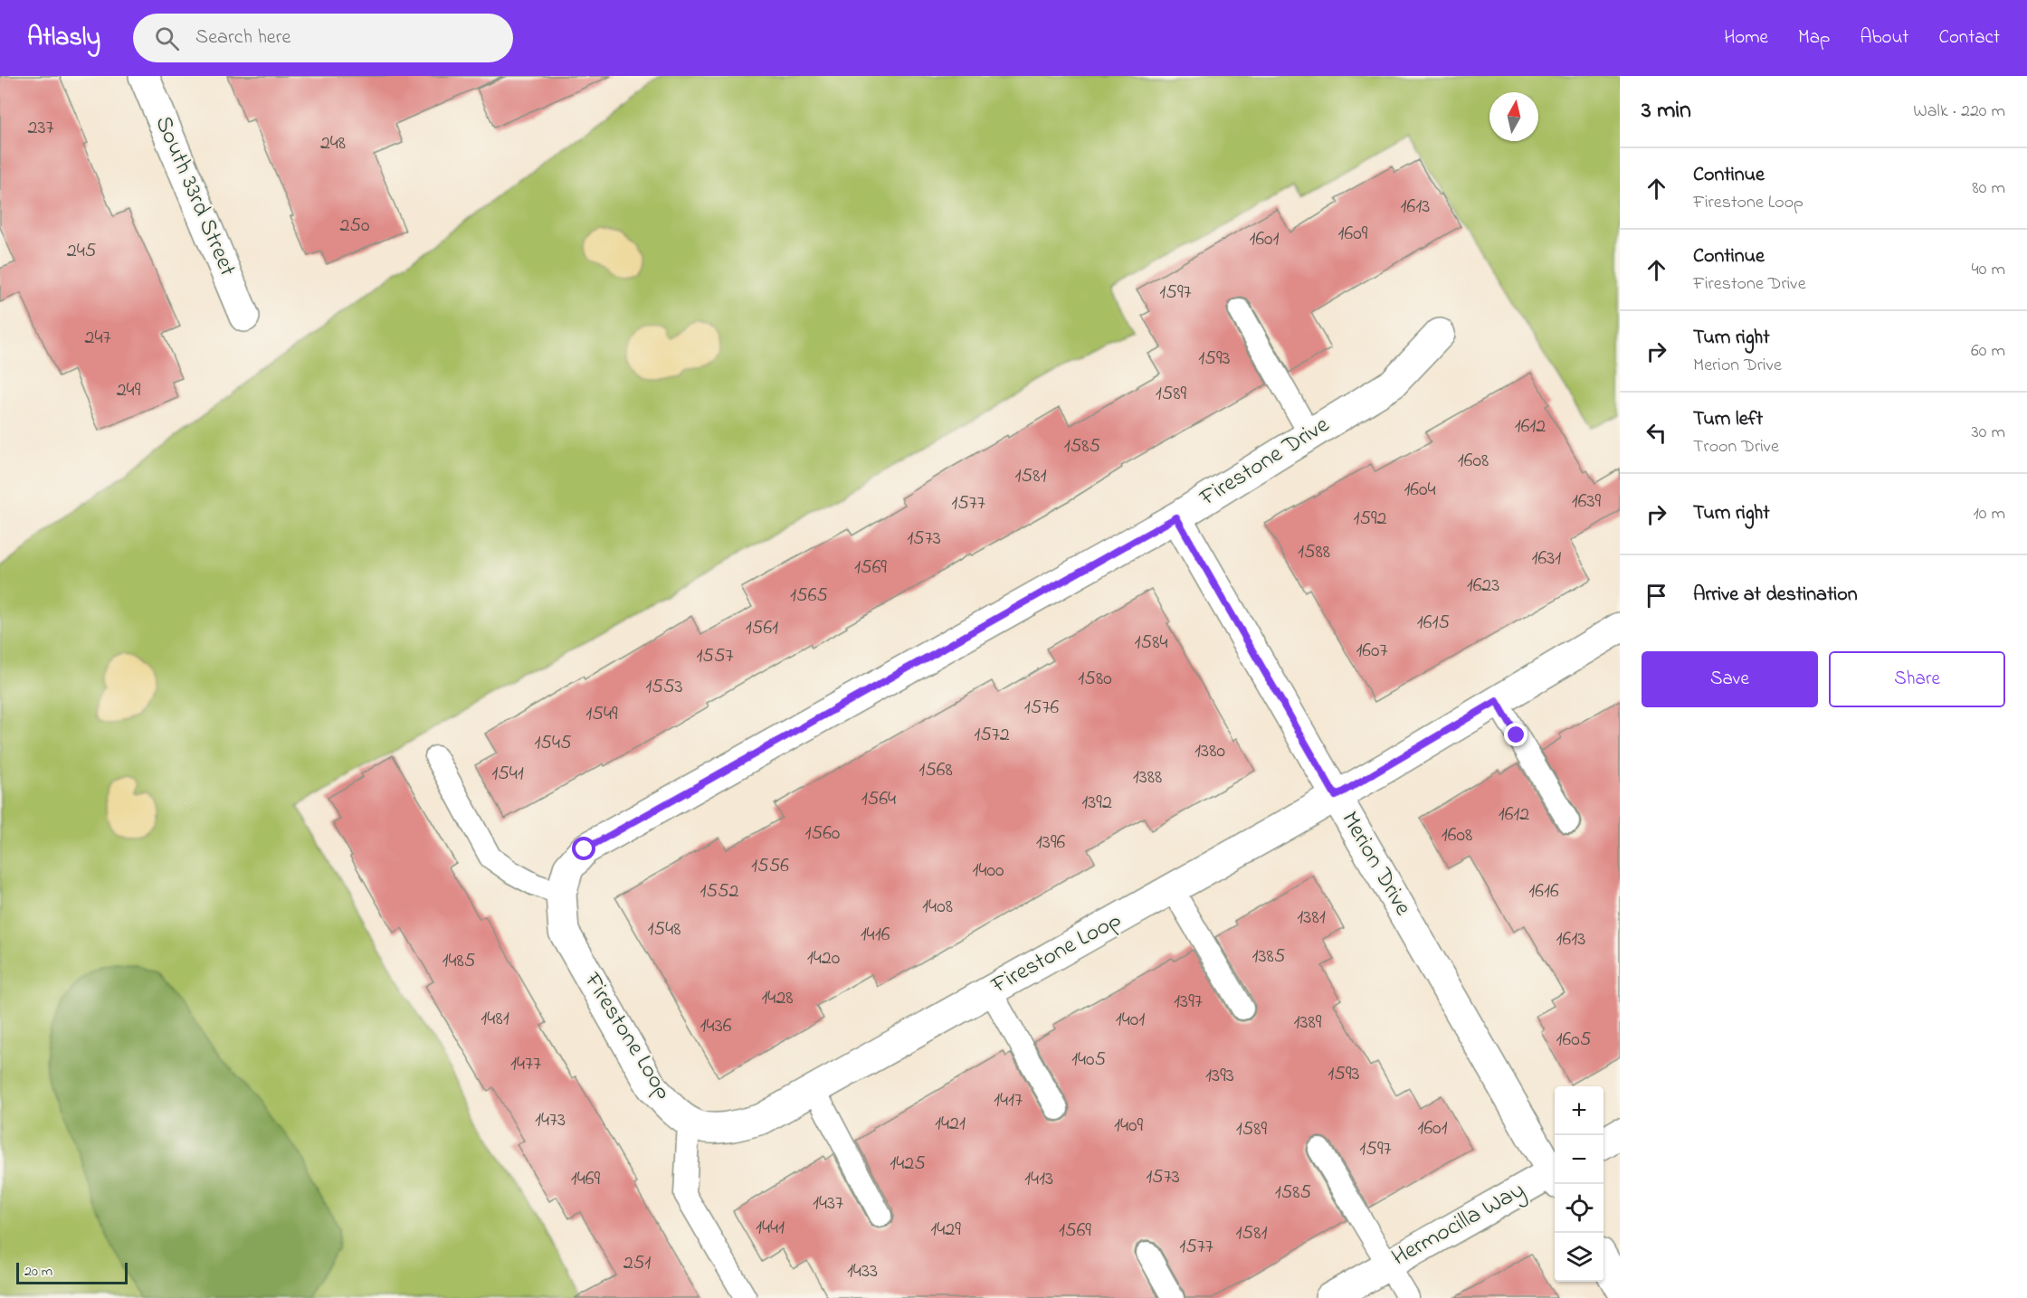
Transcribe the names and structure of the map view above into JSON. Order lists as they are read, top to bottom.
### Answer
{
  "streets": {
    "street": [
      "South 33rd Street",
      "Firestone Drive",
      "Merion Drive",
      "Firestone Loop",
      "Hermocilla Way"
    ]
  },
  "crossings": [
    ["Firestone Drive", "Merion Drive"],
    ["Firestone Drive", "Firestone Loop"],
    ["Merion Drive", "Firestone Loop"]
  ],
  "house_numbers": [
    "237",
    "248",
    "1613",
    "250",
    "1609",
    "1601",
    "245",
    "1597",
    "247",
    "1593",
    "249",
    "1589",
    "1612",
    "1585",
    "1608",
    "1581",
    "1604",
    "1639",
    "1577",
    "1592",
    "1573",
    "1588",
    "1631",
    "1569",
    "1623",
    "1565",
    "1615",
    "1561",
    "1584",
    "1607",
    "1557",
    "1580",
    "1553",
    "1576",
    "1549",
    "1572",
    "1545",
    "1380",
    "1568",
    "1541",
    "1388",
    "1564",
    "1392",
    "1612",
    "1560",
    "1608",
    "1396",
    "1556",
    "1400",
    "1552",
    "1616",
    "1408",
    "1381",
    "1548",
    "1416",
    "1613",
    "1385",
    "1420",
    "1485",
    "1428",
    "1397",
    "1481",
    "1401",
    "1389",
    "1436",
    "1605",
    "1405",
    "1477",
    "1593",
    "1393",
    "1417",
    "1473",
    "1421",
    "1409",
    "1601",
    "1589",
    "1597",
    "1425",
    "1573",
    "1469",
    "1413",
    "1585",
    "1437",
    "1441",
    "1429",
    "1569",
    "1581",
    "1577",
    "251",
    "1433"
  ],
  "scale_bar": "20 m",
  "north": "top",
  "page": {
    "header": "Atlasly",
    "search": "Search here",
    "nav": [
      "Home",
      "Map",
      "About",
      "Contact"
    ],
    "heading": ["3 min", "Walk · 220 m"],
    "list": [
      ["Continue", "Firestone Loop", "80 m"],
      ["Continue", "Firestone Drive", "40 m"],
      ["Turn right", "Merion Drive", "60 m"],
      ["Turn left", "Troon Drive", "30 m"],
      ["Turn right", "10 m"],
      "Arrive at destination"
    ],
    "buttons": ["Save", "Share"],
    "map_buttons": ["+", "−"],
    "scale": "20 m"
  }
}
